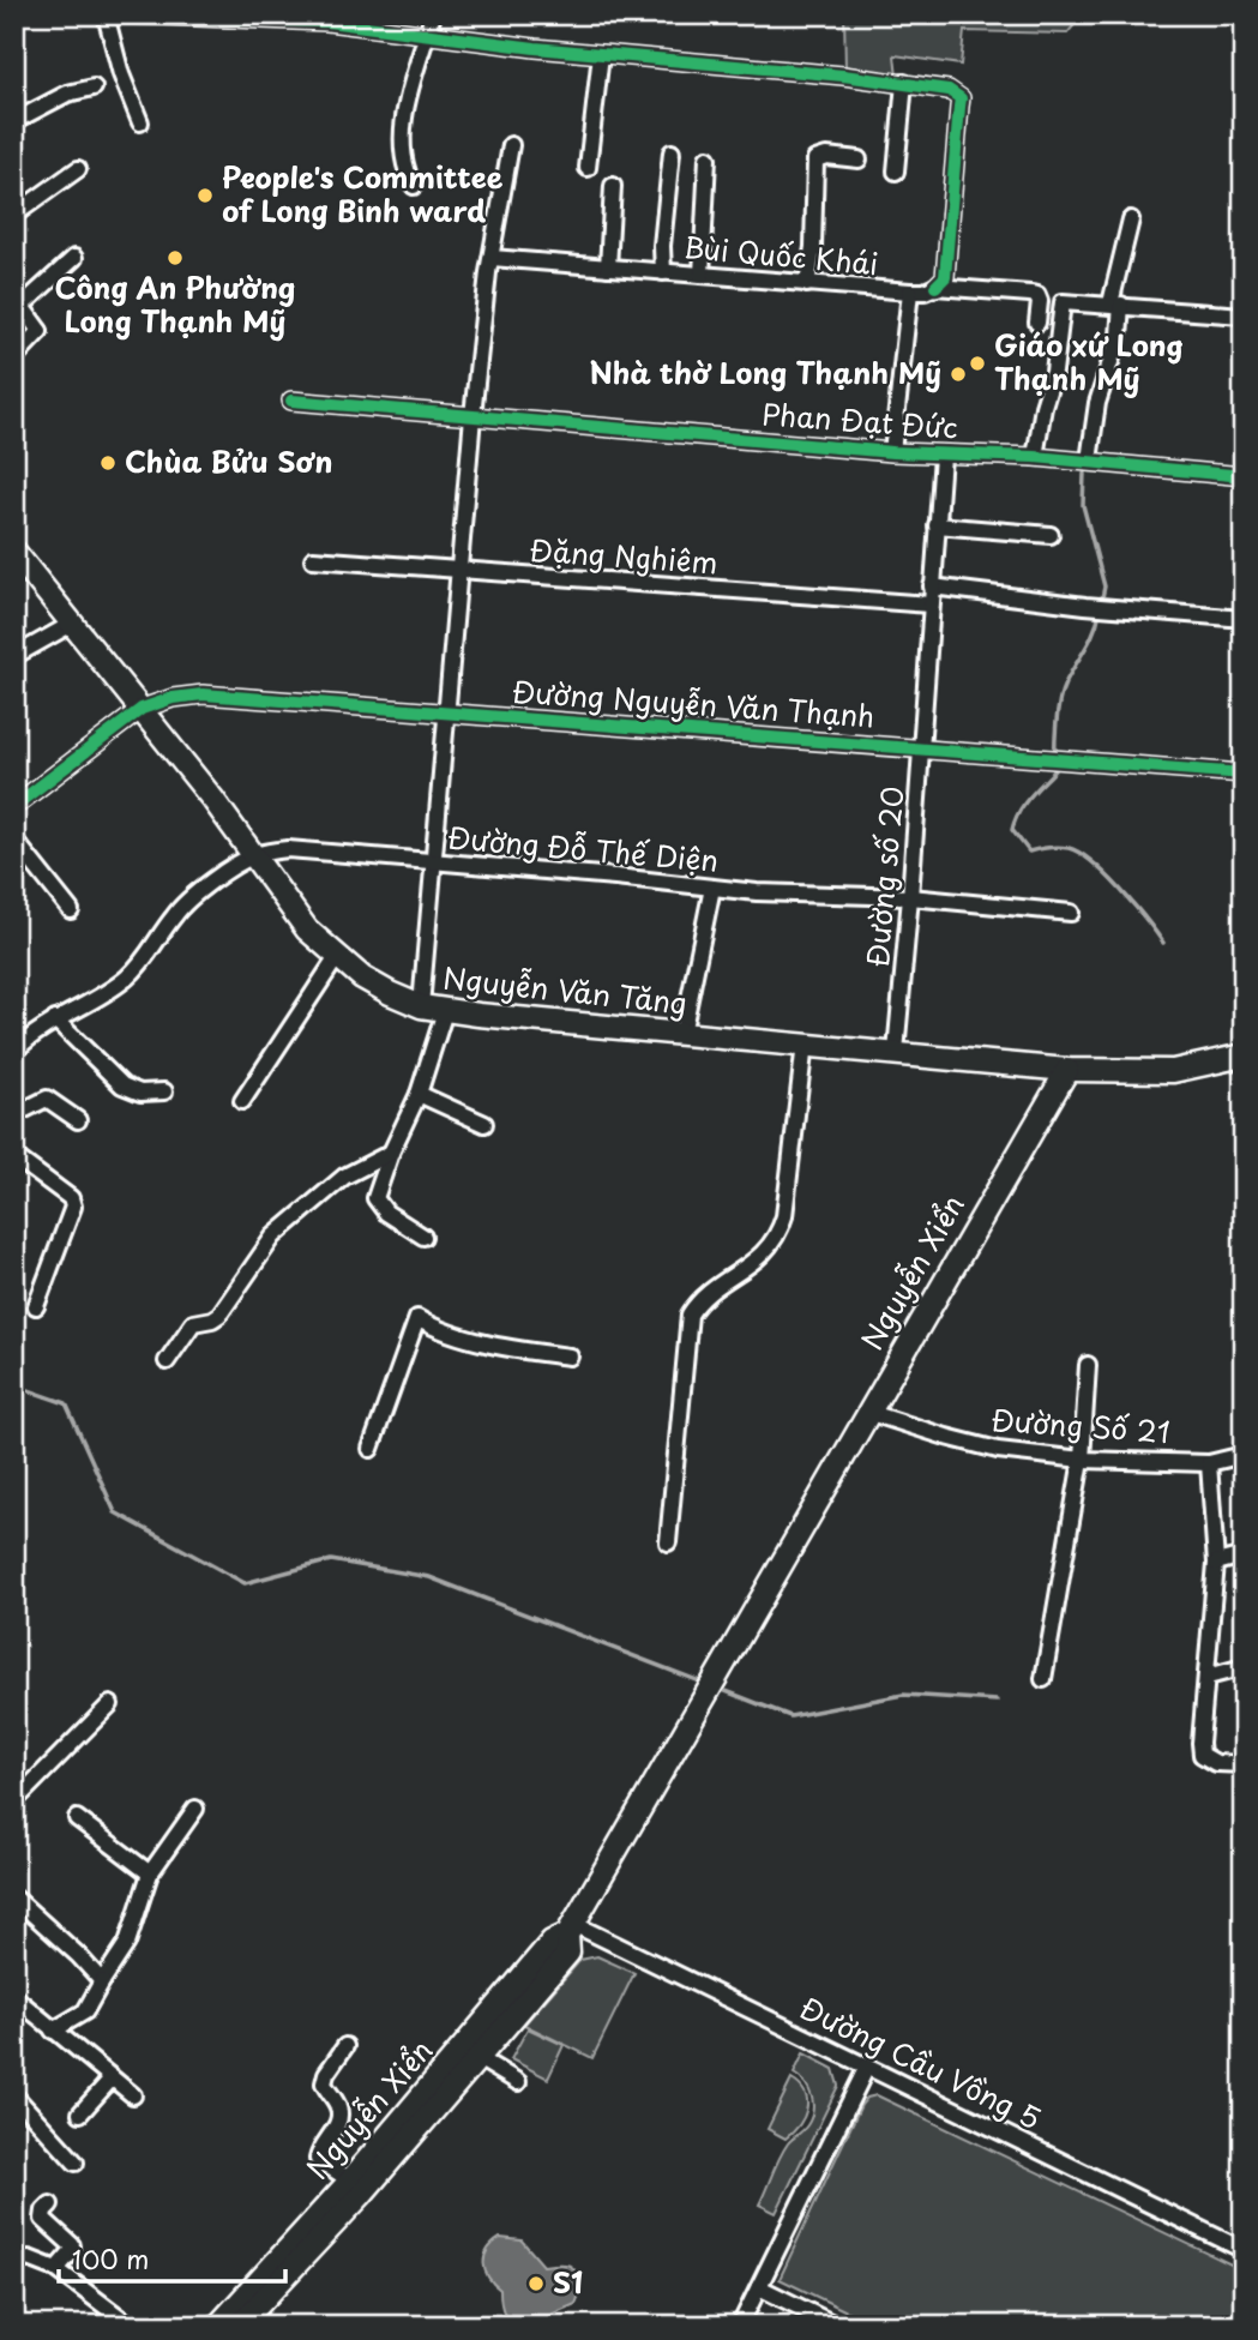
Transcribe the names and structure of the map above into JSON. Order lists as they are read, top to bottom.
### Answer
{
  "streets": {
    "main road": ["Nguyễn Văn Tăng", "Nguyễn Xiển"],
    "street": [
      "Bùi Quốc Khái",
      "Phan Đạt Đức",
      "Đặng Nghiêm",
      "Đường Nguyễn Văn Thạnh",
      "Đường Đỗ Thế Diện",
      "Đường số 20",
      "Đường Số 21",
      "Đường Cầu Vồng 5"
    ]
  },
  "crossings": [
    ["Phan Đạt Đức", "Đường số 20"],
    ["Đặng Nghiêm", "Đường số 20"],
    ["Đường Nguyễn Văn Thạnh", "Đường số 20"],
    ["Đường Nguyễn Văn Thạnh", "Nguyễn Văn Tăng"],
    ["Đường Đỗ Thế Diện", "Đường số 20"],
    ["Đường Đỗ Thế Diện", "Nguyễn Văn Tăng"],
    ["Đường số 20", "Nguyễn Văn Tăng"],
    ["Nguyễn Văn Tăng", "Nguyễn Xiển"],
    ["Nguyễn Xiển", "Đường Số 21"],
    ["Nguyễn Xiển", "Đường Cầu Vồng 5"]
  ],
  "places": [
    "People's Committee of Long Binh ward",
    "Công An Phường Long Thạnh Mỹ",
    "Giáo xứ Long Thạnh Mỹ",
    "Nhà thờ Long Thạnh Mỹ",
    "Chùa Bửu Sơn",
    "S1"
  ],
  "scale_bar": "100 m"
}
